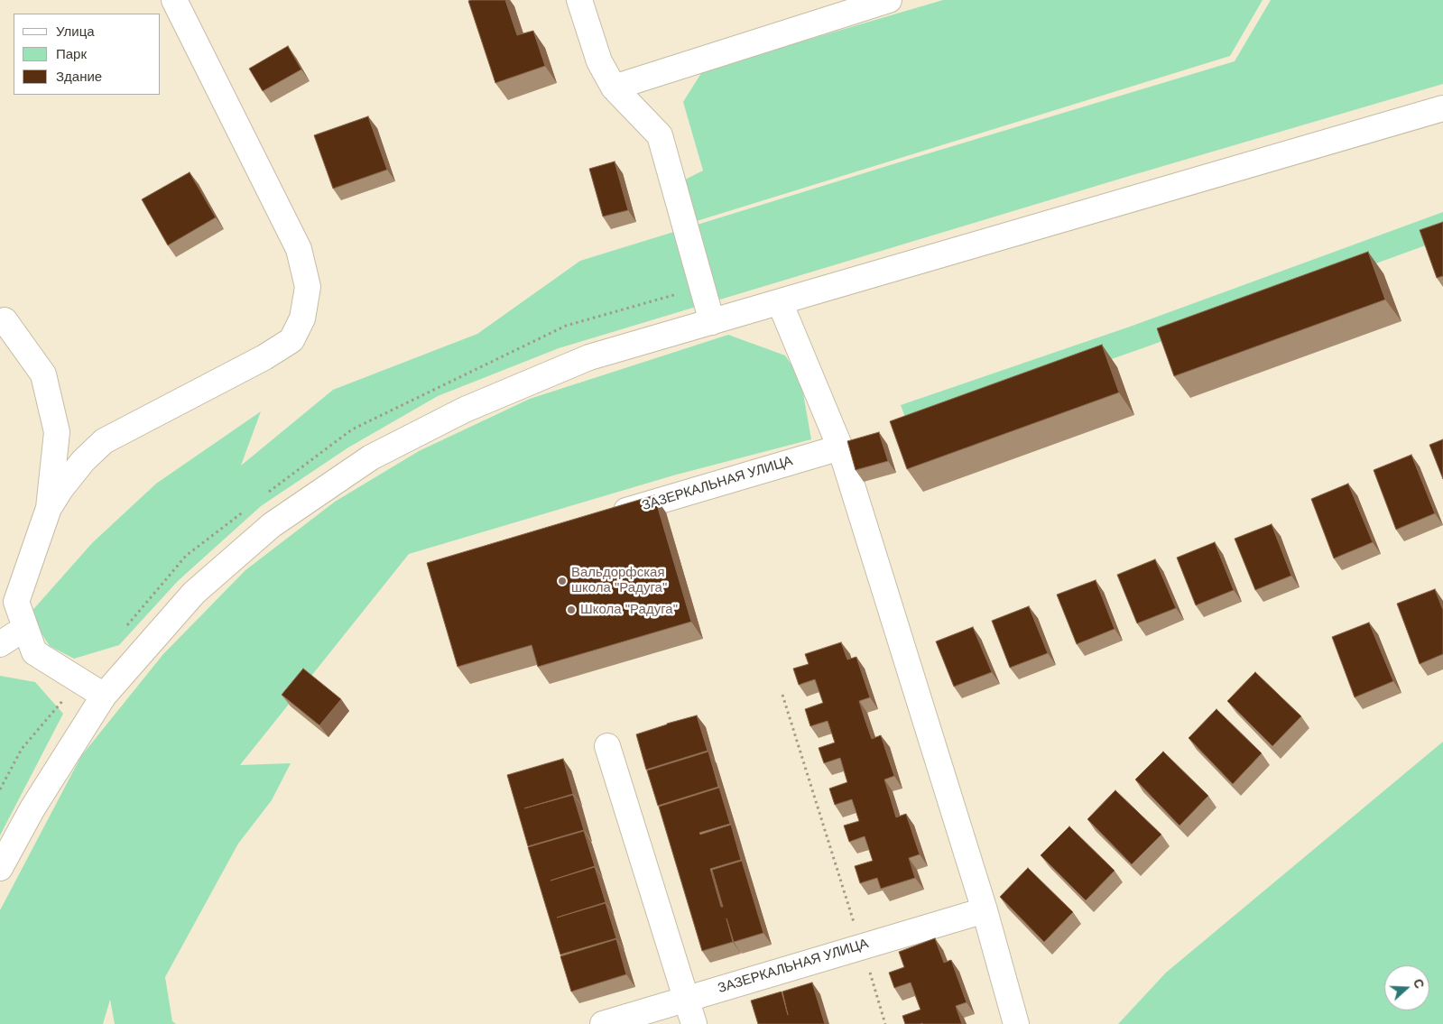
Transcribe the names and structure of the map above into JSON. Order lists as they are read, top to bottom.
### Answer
{
  "streets": {
    "street": ["ЗАЗЕРКАЛЬНАЯ УЛИЦА"]
  },
  "places": ["Вальдорфская школа \"Радуга\"", "Школа \"Радуга\""],
  "legend": ["Улица", "Парк", "Здание"],
  "north": "right"
}
